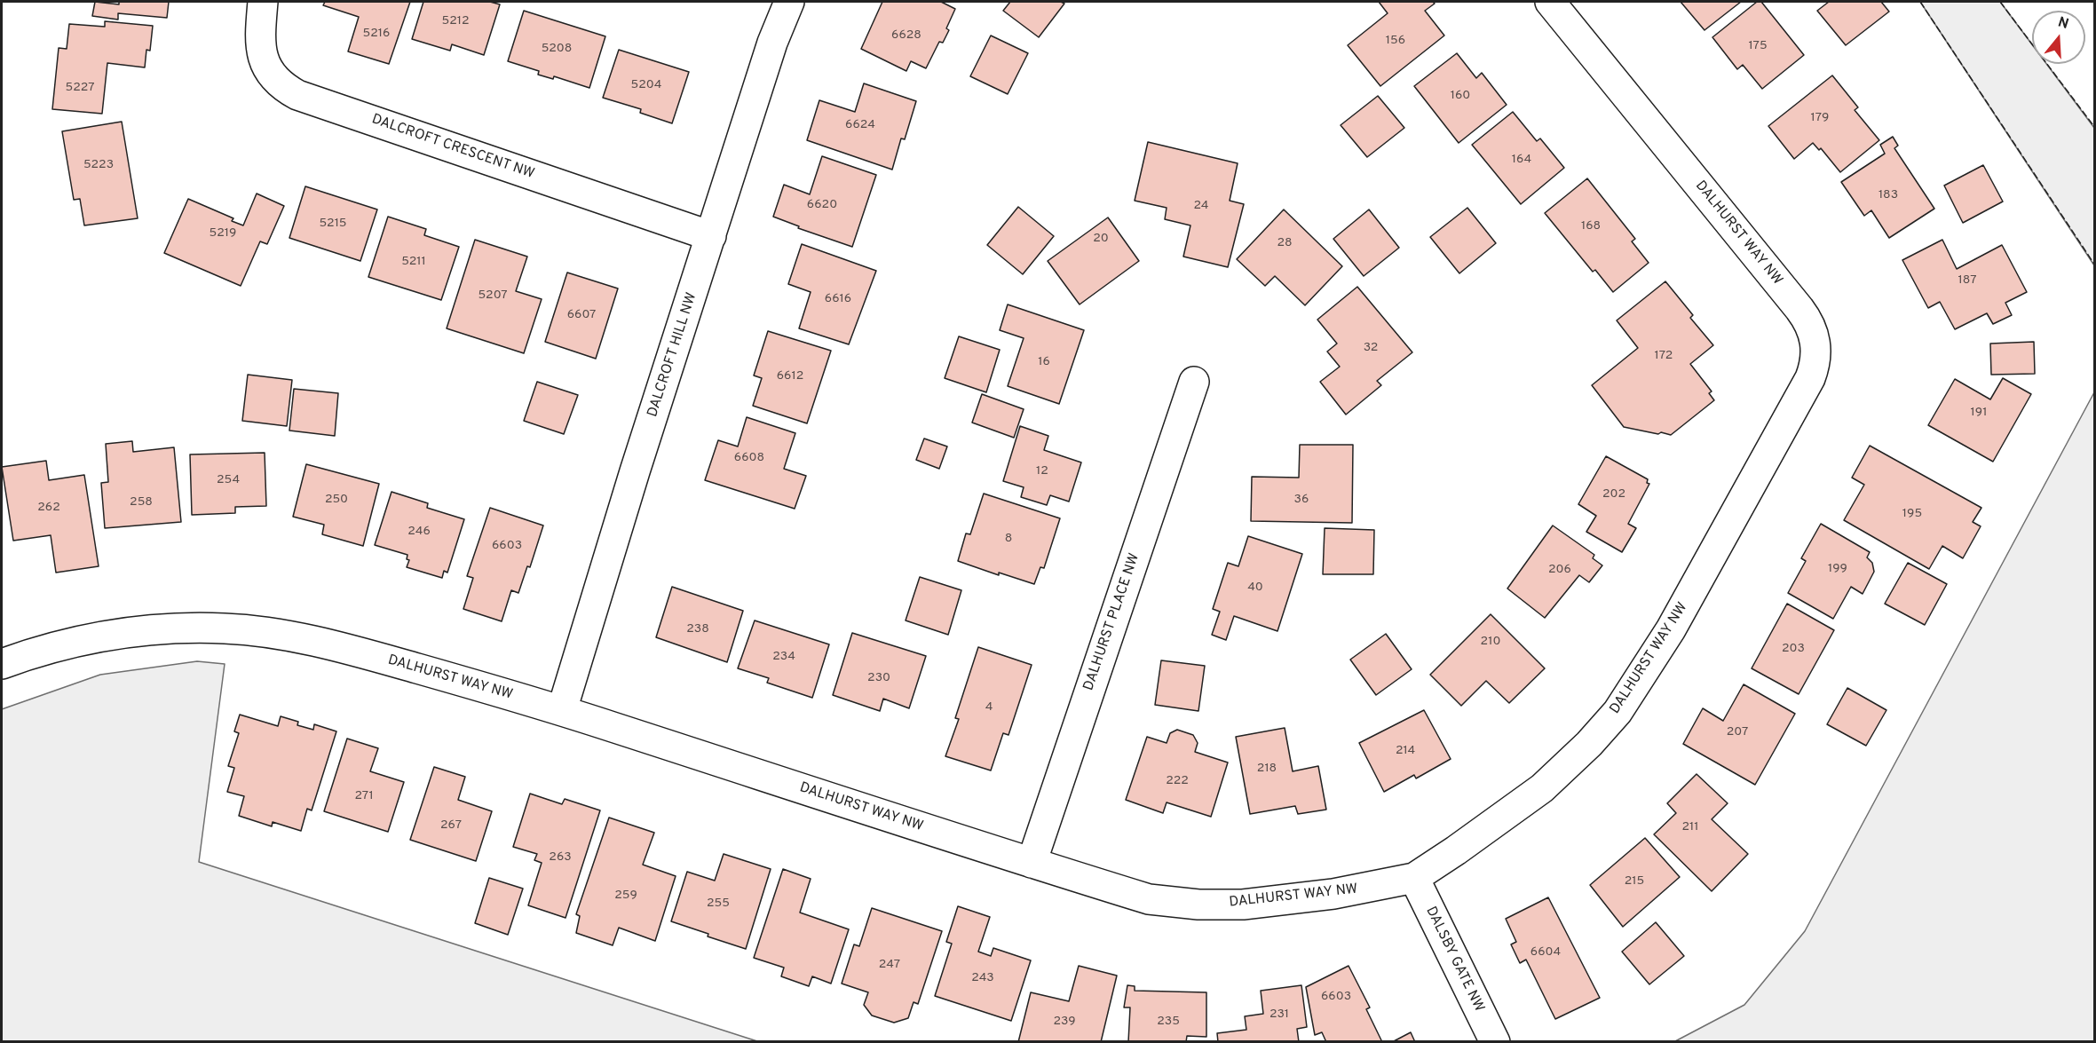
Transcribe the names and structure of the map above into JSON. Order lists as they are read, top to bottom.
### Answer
{
  "streets": {
    "street": [
      "DALCROFT CRESCENT NW",
      "DALHURST WAY NW",
      "DALCROFT HILL NW",
      "DALHURST PLACE NW",
      "DALSBY GATE NW"
    ]
  },
  "crossings": [
    ["DALCROFT CRESCENT NW", "DALCROFT HILL NW"],
    ["DALHURST WAY NW", "DALCROFT HILL NW"],
    ["DALHURST WAY NW", "DALHURST PLACE NW"],
    ["DALHURST WAY NW", "DALSBY GATE NW"]
  ],
  "house_numbers": [
    "5212",
    "5216",
    "6628",
    "156",
    "175",
    "5208",
    "5204",
    "5227",
    "160",
    "179",
    "6624",
    "164",
    "5223",
    "183",
    "6620",
    "24",
    "5215",
    "168",
    "5219",
    "20",
    "28",
    "5211",
    "187",
    "5207",
    "6616",
    "6607",
    "32",
    "172",
    "16",
    "6612",
    "191",
    "6608",
    "12",
    "254",
    "202",
    "250",
    "36",
    "258",
    "262",
    "195",
    "246",
    "8",
    "6603",
    "199",
    "206",
    "40",
    "238",
    "210",
    "203",
    "234",
    "230",
    "4",
    "207",
    "214",
    "218",
    "222",
    "271",
    "267",
    "211",
    "263",
    "215",
    "259",
    "255",
    "6604",
    "247",
    "243",
    "6603",
    "231",
    "239",
    "235"
  ],
  "north": "top"
}
